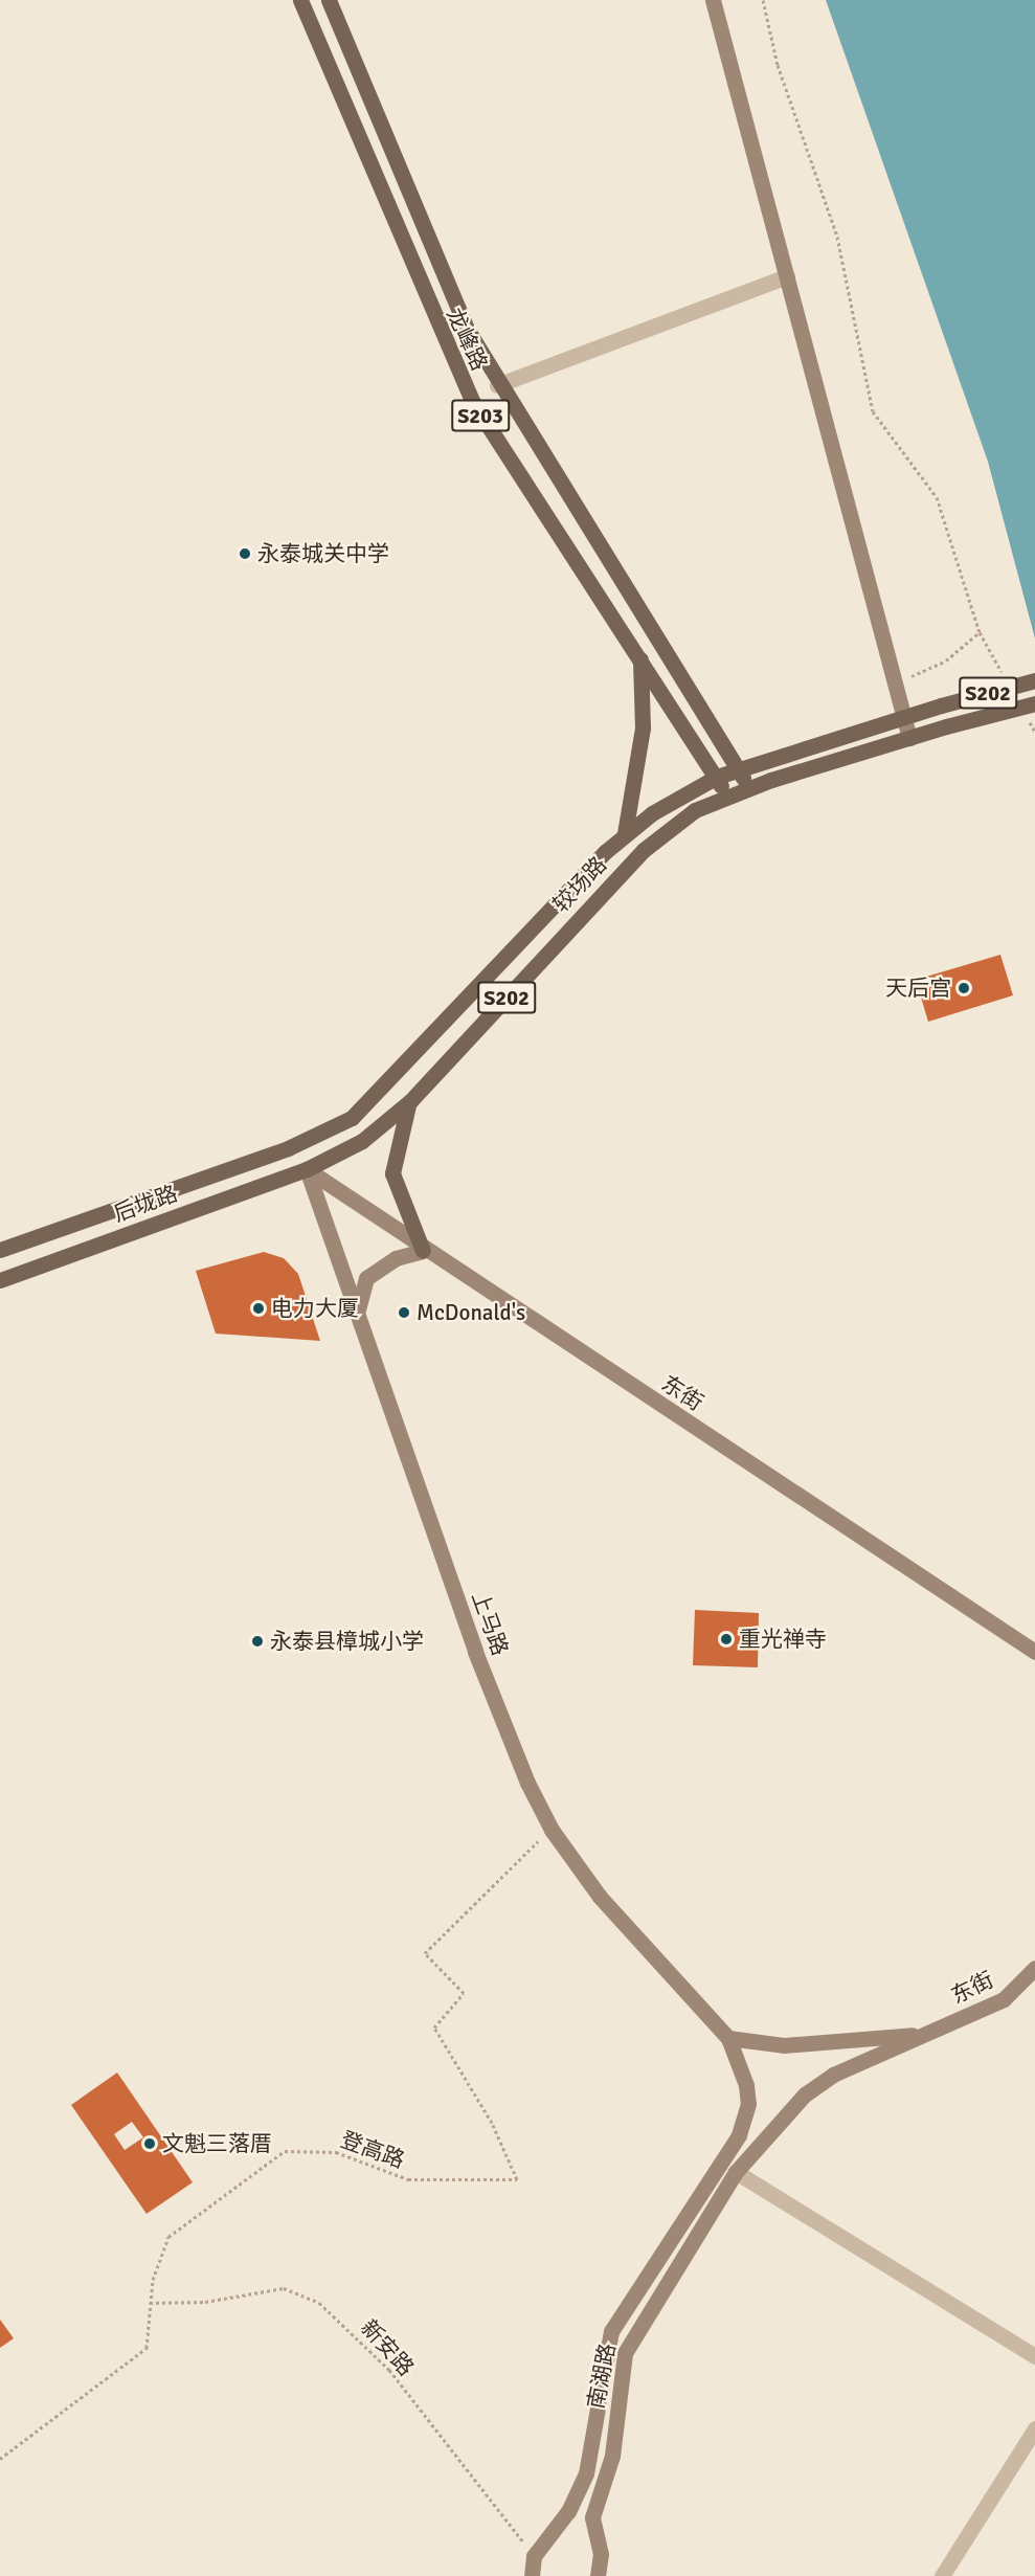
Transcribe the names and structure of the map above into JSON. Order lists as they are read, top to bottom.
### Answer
{
  "streets": {
    "main road": [
      "龙峰路",
      "S203",
      "S202",
      "较场路",
      "后垅路"
    ],
    "street": ["东街", "上马路", "南湖路"],
    "path": ["登高路", "新安路"]
  },
  "crossings": [
    ["龙峰路", "较场路"],
    ["较场路", "后垅路"],
    ["较场路", "东街"],
    ["较场路", "上马路"],
    ["后垅路", "东街"],
    ["后垅路", "上马路"],
    ["东街", "上马路"],
    ["东街", "南湖路"],
    ["上马路", "登高路"],
    ["登高路", "新安路"]
  ],
  "places": [
    "永泰城关中学",
    "天后宫",
    "电力大厦",
    "McDonald's",
    "重光禅寺",
    "永泰县樟城小学",
    "文魁三落厝"
  ]
}
